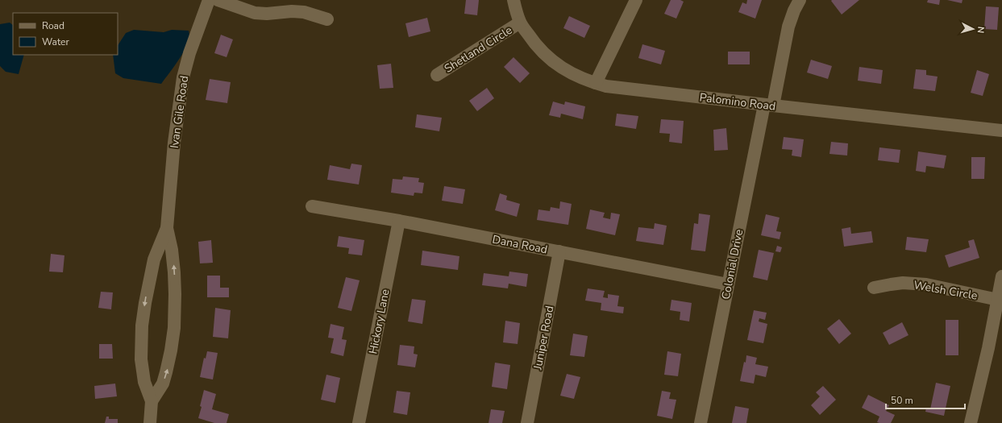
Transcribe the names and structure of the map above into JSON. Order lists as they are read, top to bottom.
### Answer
{
  "streets": {
    "street": [
      "Shetland Circle",
      "Palomino Road",
      "Ivan Gile Road",
      "Dana Road",
      "Colonial Drive",
      "Welsh Circle",
      "Hickory Lane",
      "Juniper Road"
    ]
  },
  "crossings": [
    ["Shetland Circle", "Palomino Road"],
    ["Palomino Road", "Colonial Drive"],
    ["Dana Road", "Colonial Drive"],
    ["Dana Road", "Hickory Lane"],
    ["Dana Road", "Juniper Road"]
  ],
  "legend": ["Road", "Water"],
  "scale_bar": "50 m",
  "north": "right"
}
